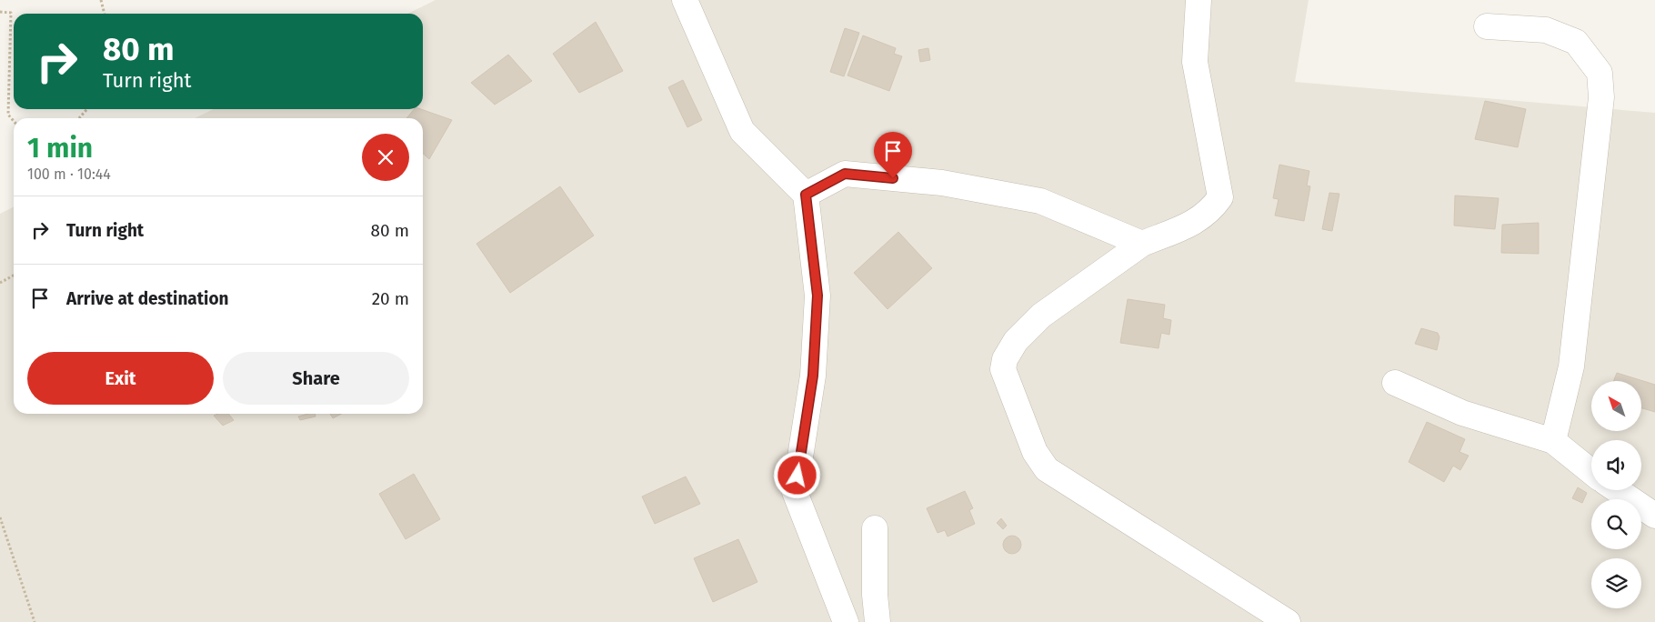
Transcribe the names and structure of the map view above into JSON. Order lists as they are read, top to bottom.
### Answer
{
  "north": "top left",
  "page": {
    "turn": ["80 m", "Turn right"],
    "heading": ["1 min", "100 m · 10:44"],
    "list": [
      {
        "name": "Turn right",
        "value": "80 m"
      },
      {
        "name": "Arrive at destination",
        "value": "20 m"
      }
    ],
    "buttons": ["Exit", "Share"]
  }
}
